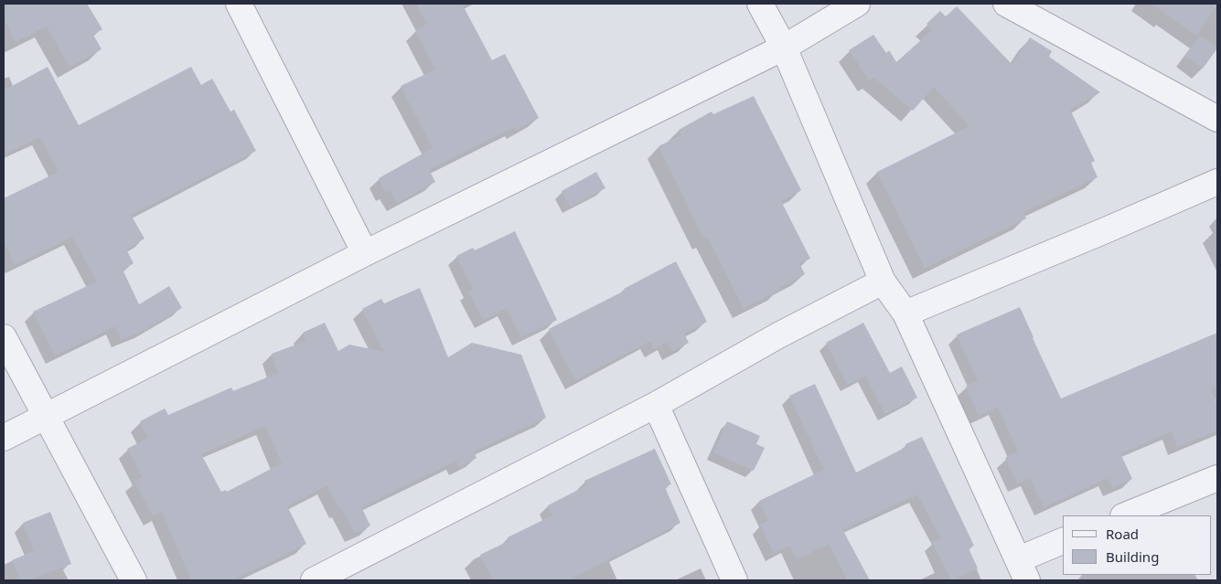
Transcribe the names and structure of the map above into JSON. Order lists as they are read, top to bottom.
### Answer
{
  "legend": ["Road", "Building"]
}
